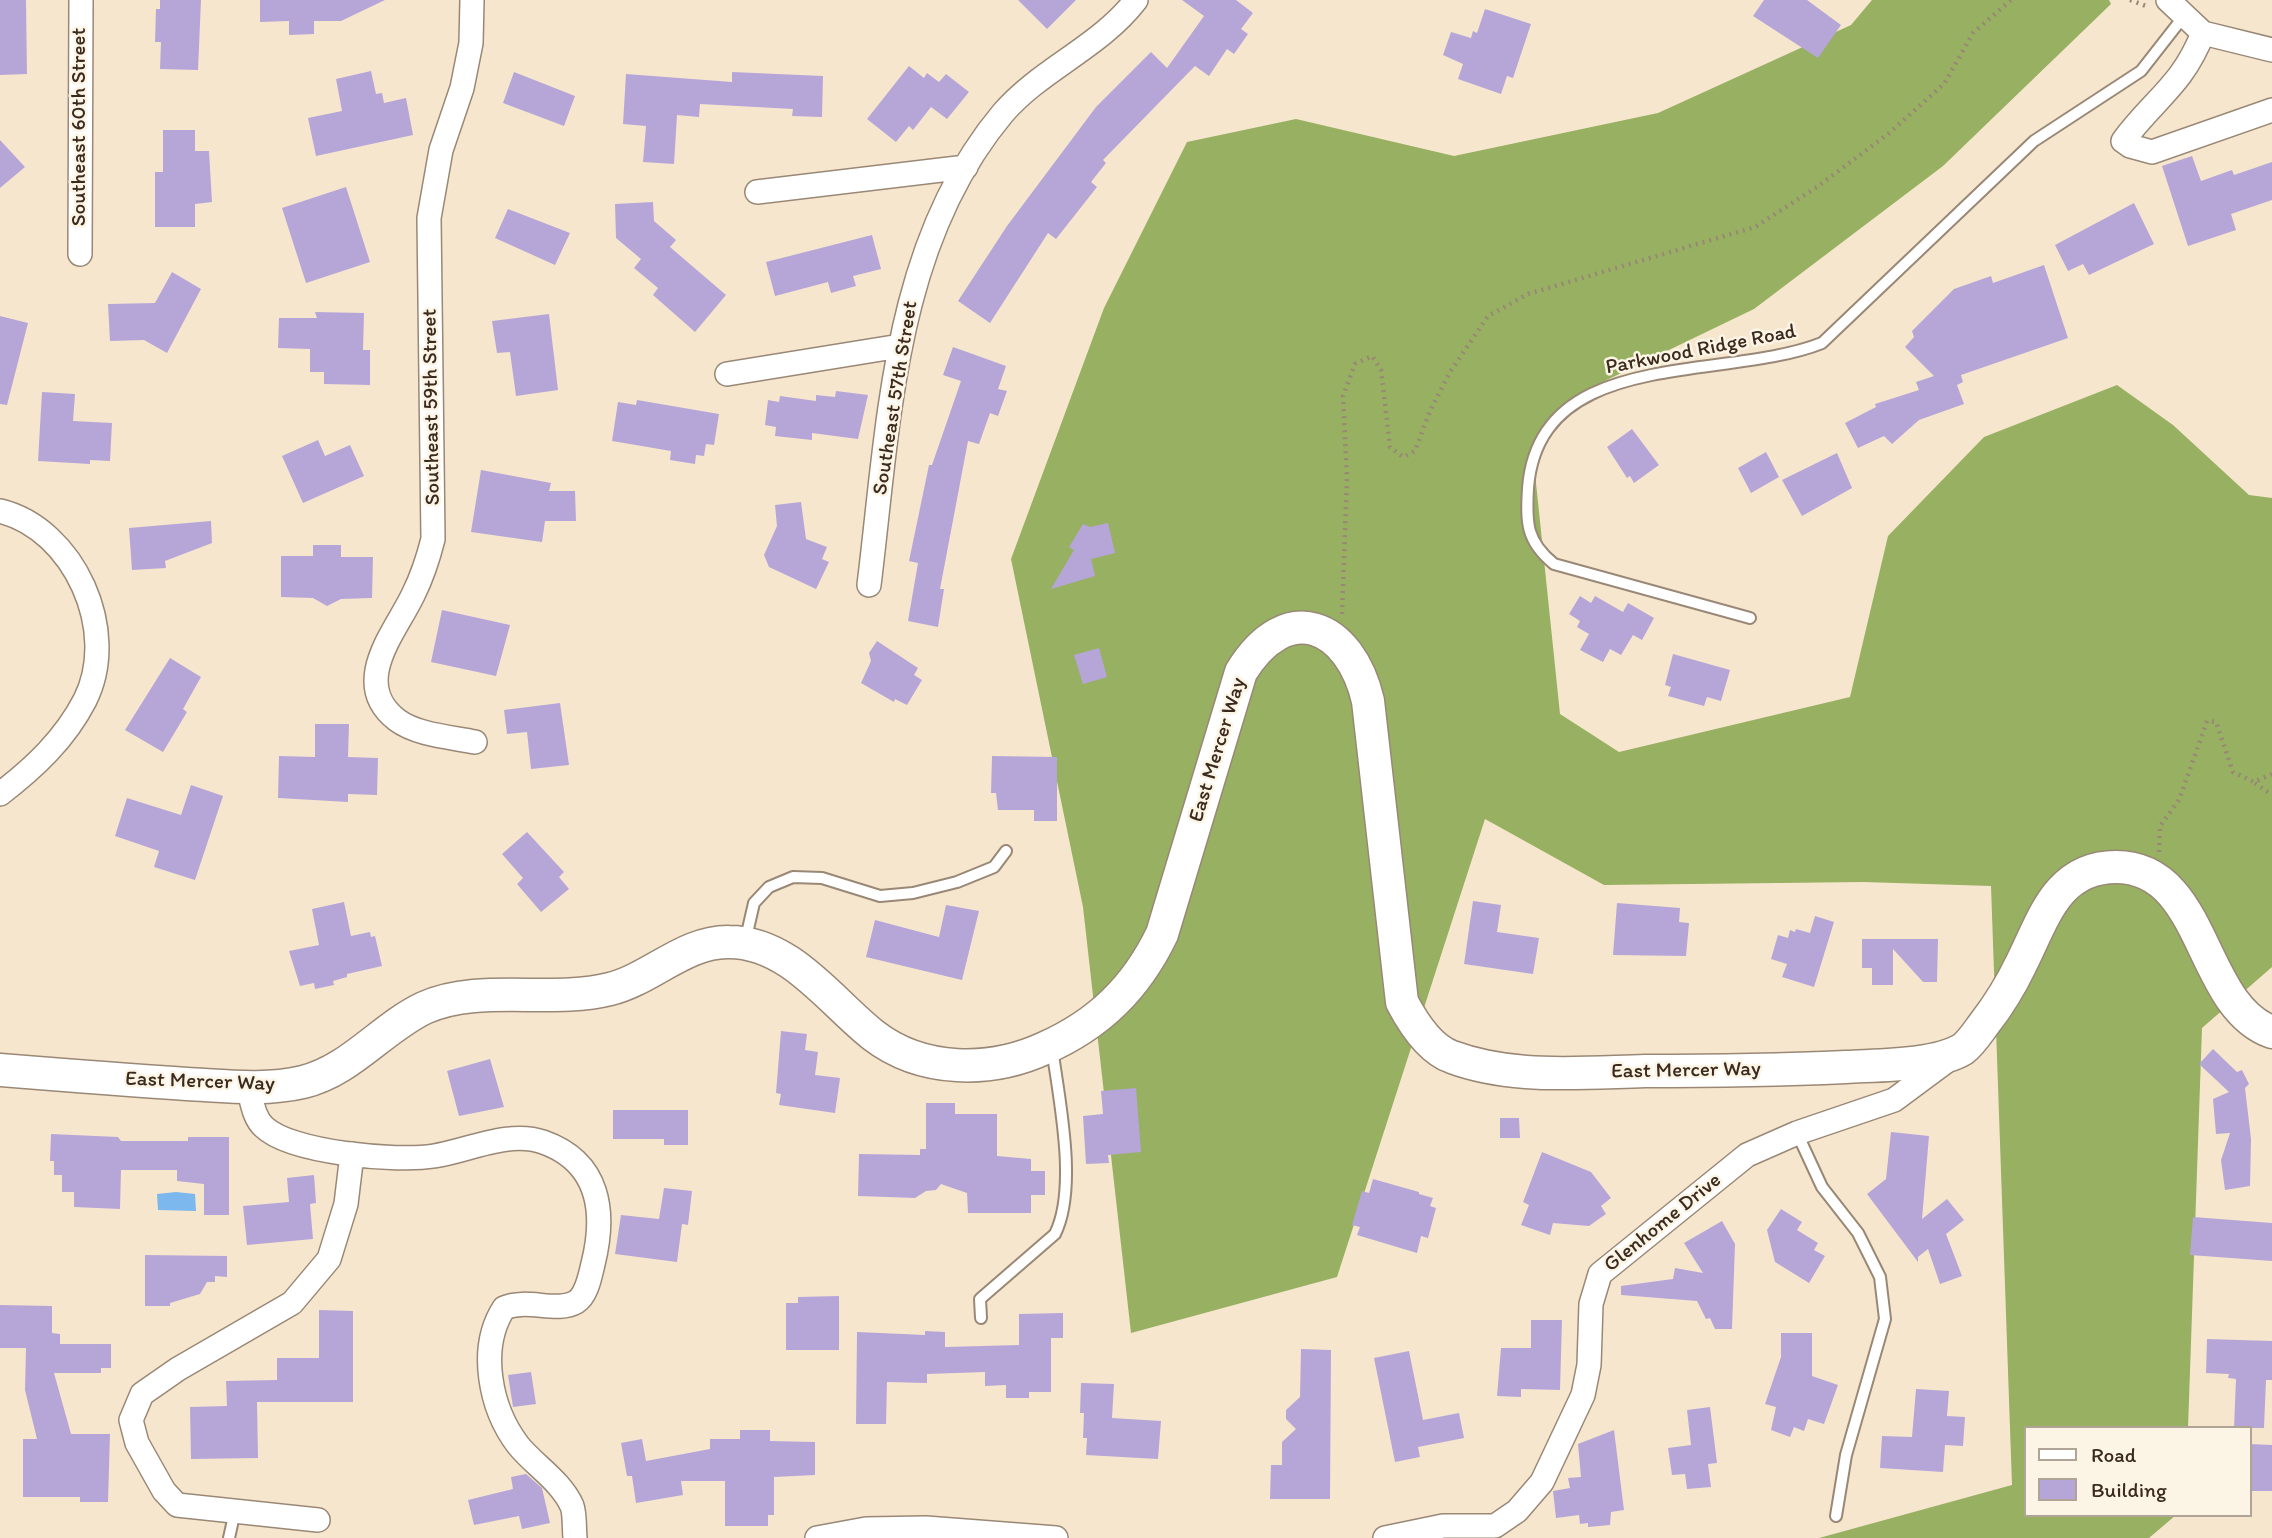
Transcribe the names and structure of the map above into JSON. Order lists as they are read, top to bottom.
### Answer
{
  "streets": {
    "street": [
      "Southeast 60th Street",
      "Southeast 57th Street",
      "Southeast 59th Street",
      "East Mercer Way",
      "Glenhome Drive"
    ],
    "lane": ["Parkwood Ridge Road"]
  },
  "crossings": [
    ["East Mercer Way", "Glenhome Drive"]
  ],
  "legend": ["Road", "Building"]
}
